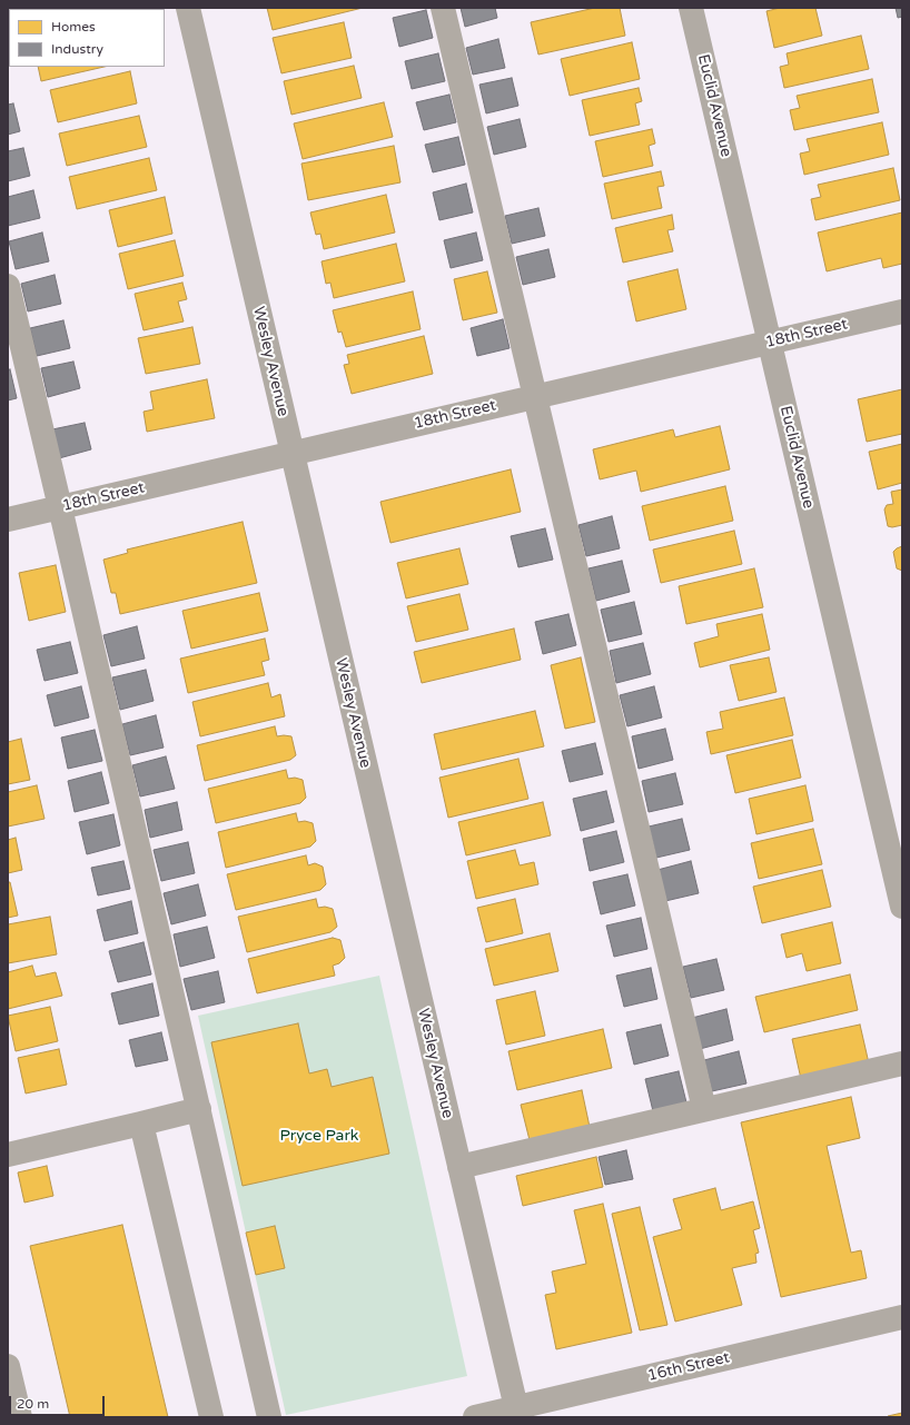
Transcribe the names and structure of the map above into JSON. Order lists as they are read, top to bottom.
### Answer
{
  "streets": {
    "street": [
      "Euclid Avenue",
      "18th Street",
      "Wesley Avenue",
      "16th Street"
    ]
  },
  "crossings": [
    ["Euclid Avenue", "18th Street"],
    ["18th Street", "Wesley Avenue"],
    ["Wesley Avenue", "16th Street"]
  ],
  "parks": ["Pryce Park"],
  "legend": ["Homes", "Industry"],
  "scale_bar": "20 m"
}
